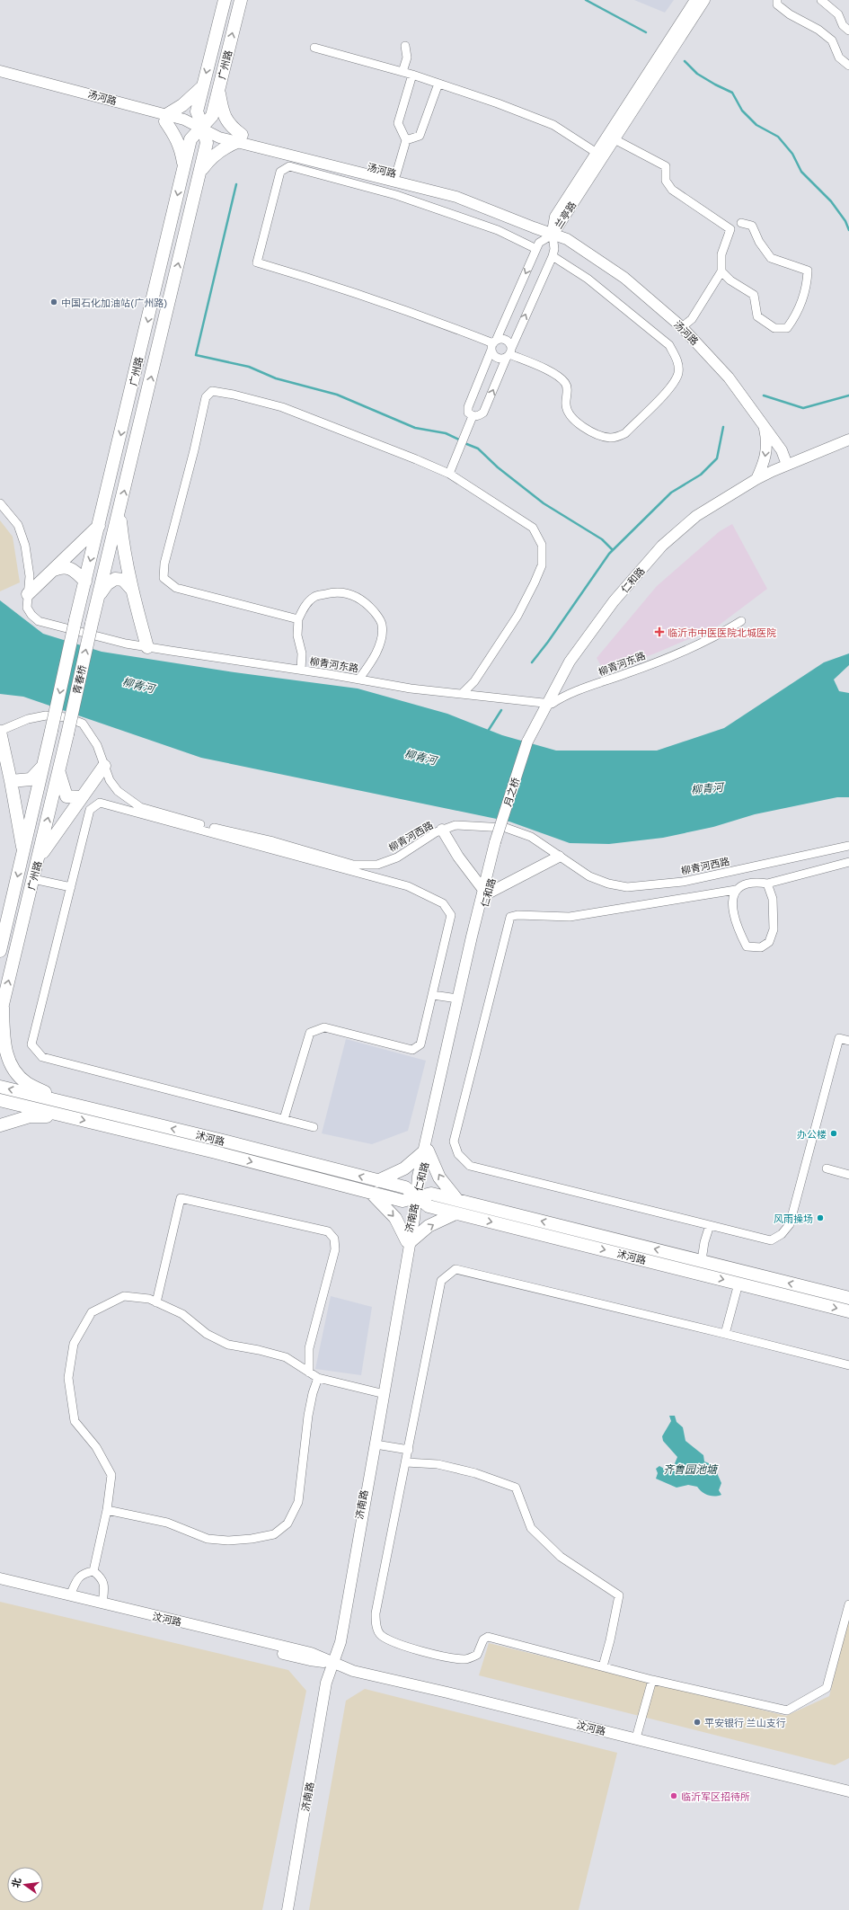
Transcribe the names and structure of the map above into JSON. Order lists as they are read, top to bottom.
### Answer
{
  "streets": {
    "main road": ["广州路", "青春桥", "沭河路"],
    "street": [
      "汤河路",
      "兰亭路",
      "仁和路",
      "柳青河东路",
      "月之桥",
      "柳青河西路",
      "济南路",
      "汶河路"
    ]
  },
  "crossings": [
    ["广州路", "汤河路"],
    ["广州路", "青春桥"],
    ["广州路", "沭河路"],
    ["汤河路", "兰亭路"],
    ["汤河路", "仁和路"],
    ["仁和路", "柳青河东路"],
    ["仁和路", "月之桥"],
    ["仁和路", "沭河路"],
    ["仁和路", "济南路"],
    ["沭河路", "济南路"],
    ["济南路", "汶河路"]
  ],
  "water": ["柳青河", "齐鲁园池塘"],
  "places": {
    "other": [
      "中国石化加油站(广州路)",
      "办公楼",
      "风雨操场",
      "平安银行 兰山支行",
      "临沂军区招待所"
    ],
    "health": ["临沂市中医医院北城医院"]
  },
  "north": "left"
}
